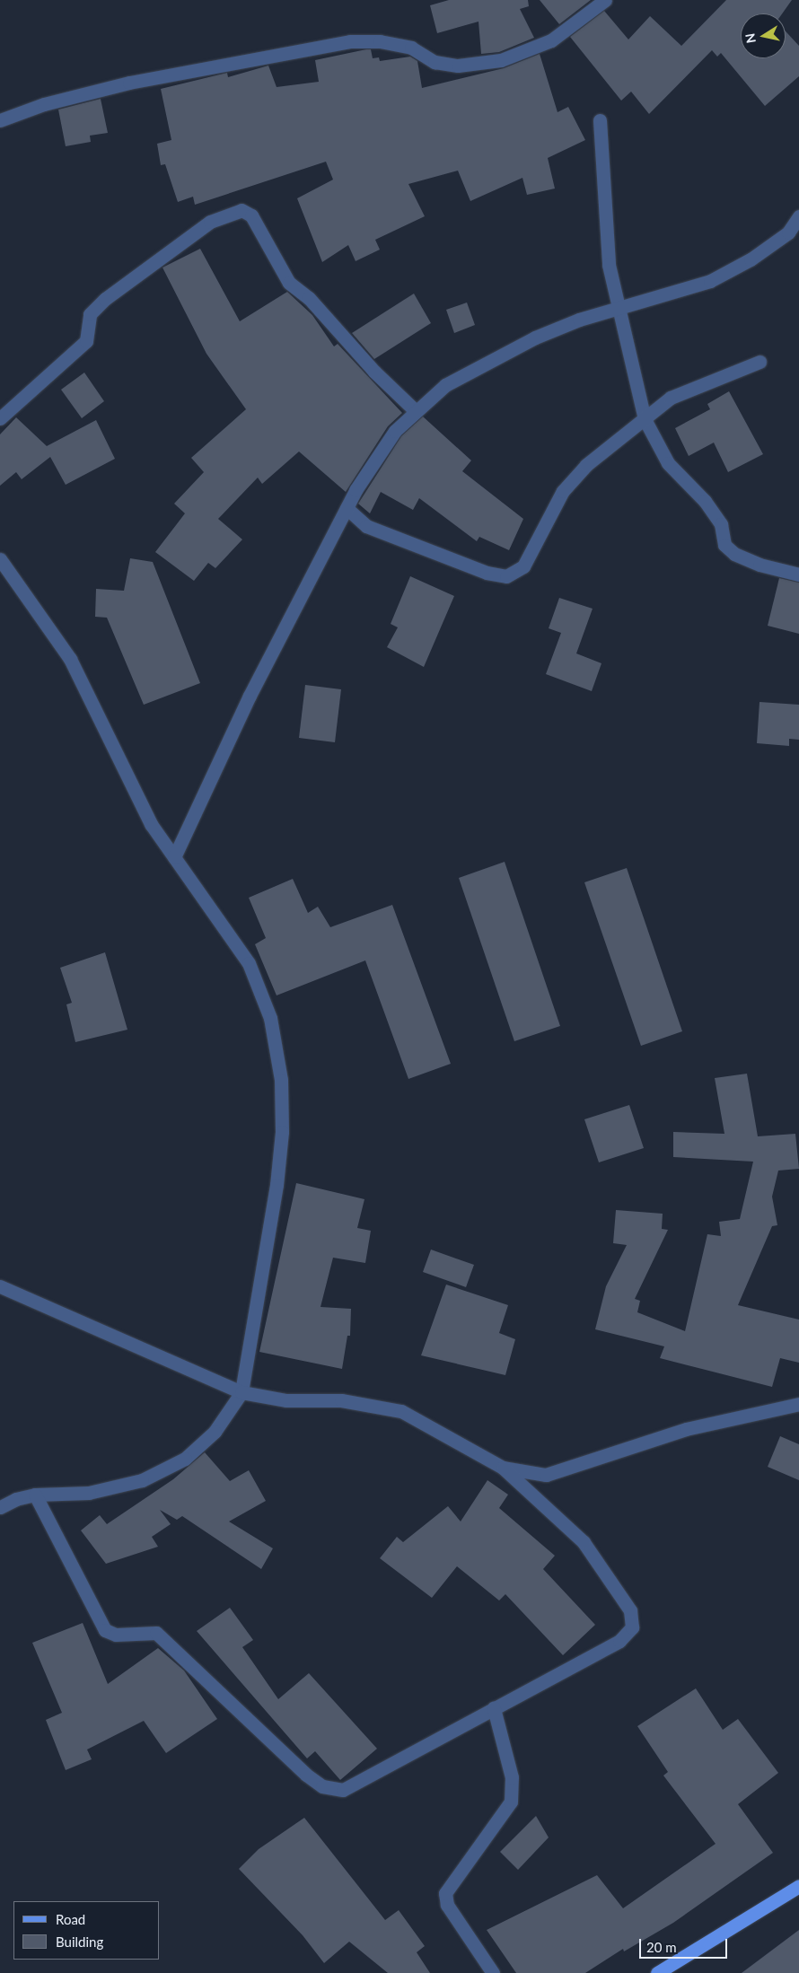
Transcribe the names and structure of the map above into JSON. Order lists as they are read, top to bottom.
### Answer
{
  "legend": ["Road", "Building"],
  "scale_bar": "20 m",
  "north": "left"
}
